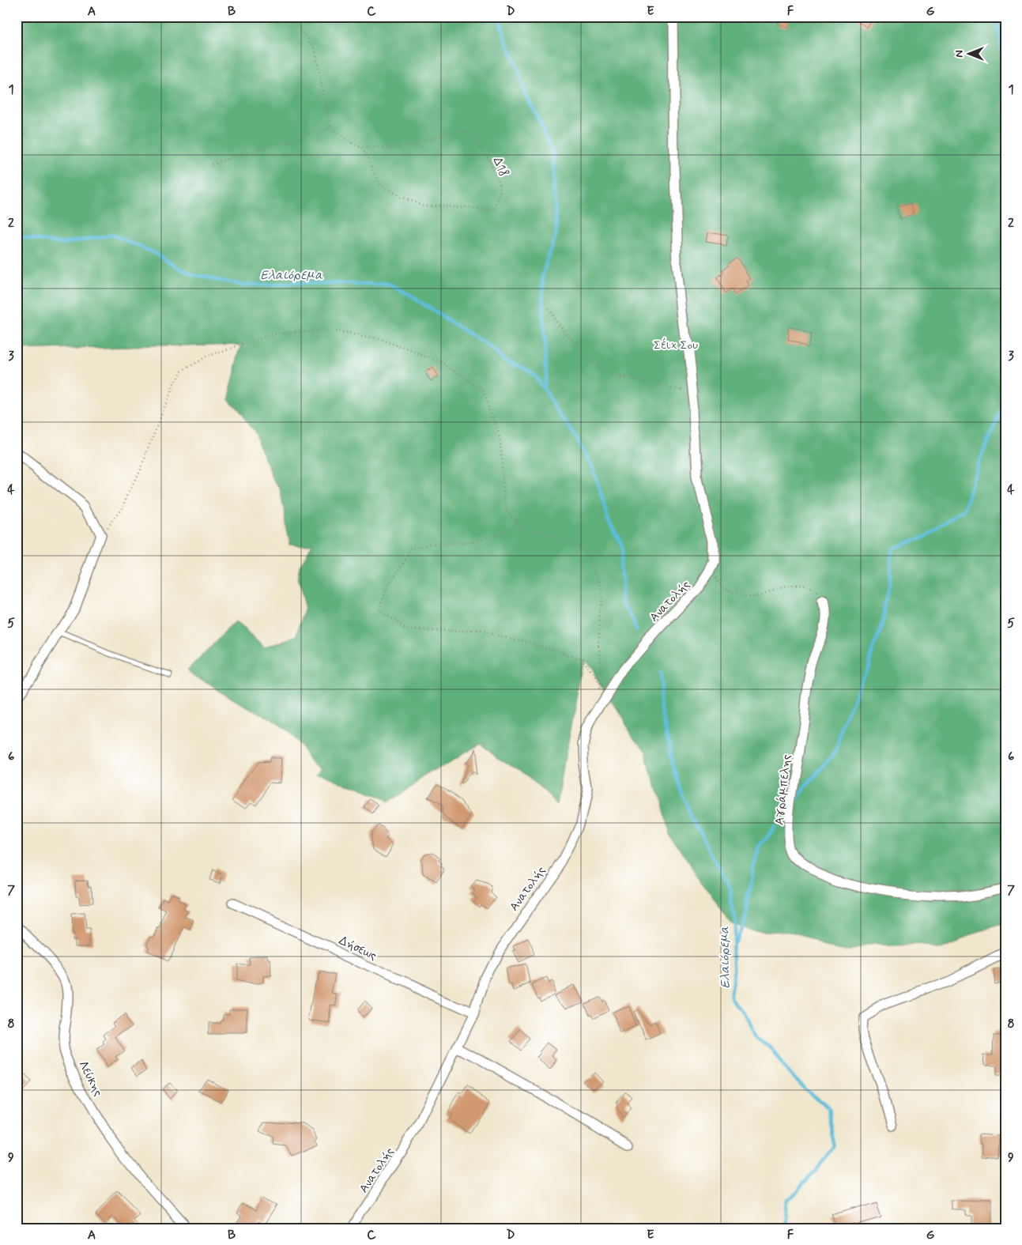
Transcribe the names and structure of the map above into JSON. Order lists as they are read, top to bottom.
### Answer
{
  "streets": {
    "street": [
      "Ανατολής",
      "Αγράμπελης",
      "Δήσεως",
      "Λεύκης"
    ],
    "path": ["Δ18"]
  },
  "crossings": [
    ["Ανατολής", "Δήσεως"]
  ],
  "water": ["Ελαιόρεμα"],
  "parks": ["Σέιχ Σου"],
  "north": "left",
  "grid": {
    "columns": [
      "A",
      "B",
      "C",
      "D",
      "E",
      "F",
      "G"
    ],
    "rows": [
      "1",
      "2",
      "3",
      "4",
      "5",
      "6",
      "7",
      "8",
      "9"
    ]
  }
}
